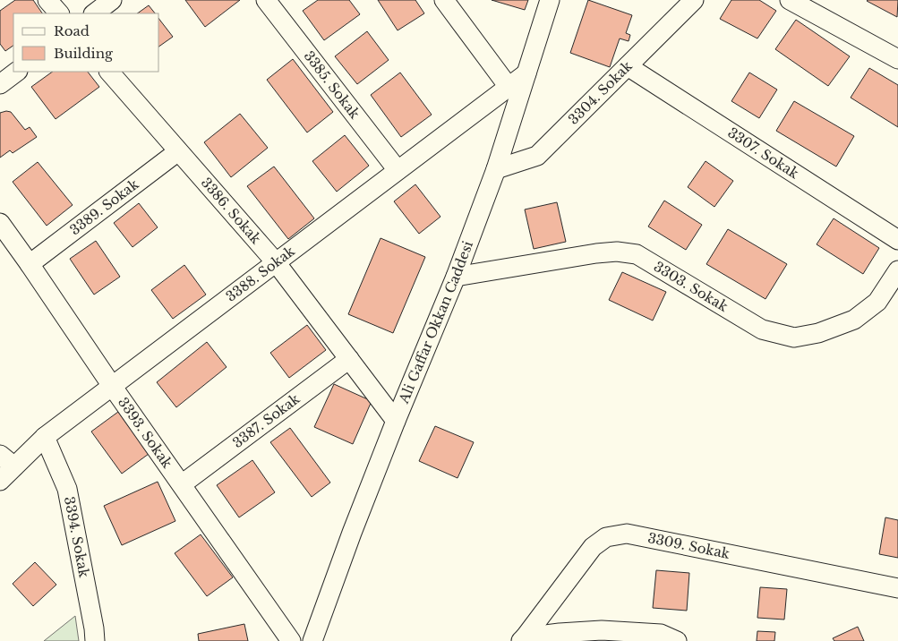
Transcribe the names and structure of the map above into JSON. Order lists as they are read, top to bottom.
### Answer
{
  "streets": {
    "street": [
      "3385. Sokak",
      "3304. Sokak",
      "3307. Sokak",
      "3389. Sokak",
      "3386. Sokak",
      "3388. Sokak",
      "3303. Sokak",
      "Ali Gaffar Okkan Caddesi",
      "3387. Sokak",
      "3393. Sokak",
      "3394. Sokak",
      "3309. Sokak"
    ]
  },
  "crossings": [
    ["3385. Sokak", "3388. Sokak"],
    ["3304. Sokak", "3307. Sokak"],
    ["3304. Sokak", "Ali Gaffar Okkan Caddesi"],
    ["3389. Sokak", "3386. Sokak"],
    ["3389. Sokak", "3393. Sokak"],
    ["3386. Sokak", "3388. Sokak"],
    ["3386. Sokak", "Ali Gaffar Okkan Caddesi"],
    ["3386. Sokak", "3387. Sokak"],
    ["3388. Sokak", "Ali Gaffar Okkan Caddesi"],
    ["3388. Sokak", "3393. Sokak"],
    ["3388. Sokak", "3394. Sokak"],
    ["3303. Sokak", "Ali Gaffar Okkan Caddesi"],
    ["3387. Sokak", "3393. Sokak"]
  ],
  "legend": ["Road", "Building"]
}
